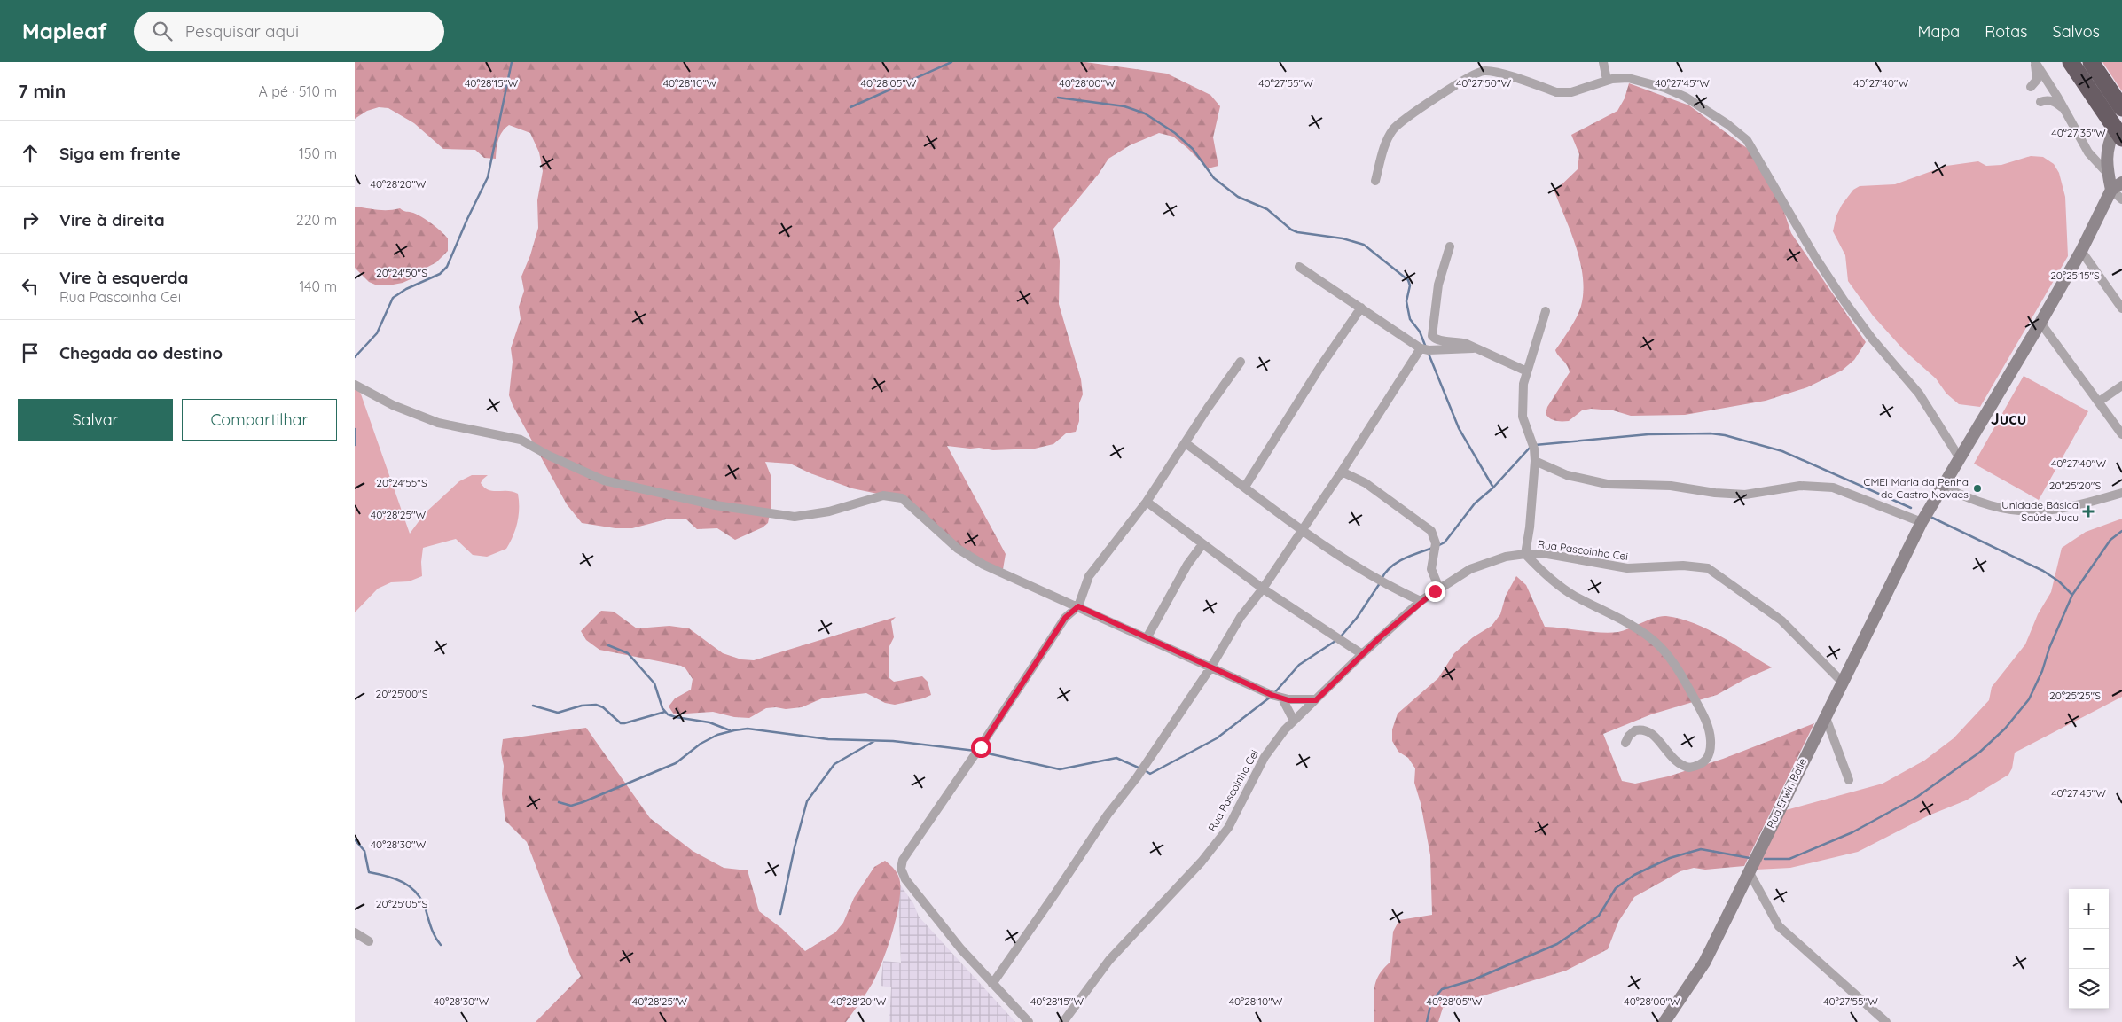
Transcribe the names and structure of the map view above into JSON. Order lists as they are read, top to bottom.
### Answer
{
  "streets": {
    "street": ["Rua Pascoinha Cei", "Rua Erwin Balle"]
  },
  "crossings": [
    ["Rua Pascoinha Cei", "Rua Erwin Balle"]
  ],
  "districts": ["Jucu"],
  "places": {
    "other": ["CMEI Maria da Penha de Castro Novaes"],
    "health": ["Unidade Básica Saúde Jucu"]
  },
  "page": {
    "header": "Mapleaf",
    "search": "Pesquisar aqui",
    "nav": ["Mapa", "Rotas", "Salvos"],
    "heading": ["7 min", "A pé · 510 m"],
    "list": [
      ["Siga em frente", "150 m"],
      ["Vire à direita", "220 m"],
      ["Vire à esquerda", "Rua Pascoinha Cei", "140 m"],
      "Chegada ao destino"
    ],
    "buttons": ["Salvar", "Compartilhar"],
    "map_buttons": ["+", "−"]
  },
  "coordinates": [
    "40°28'15\"W",
    "40°28'10\"W",
    "40°28'05\"W",
    "40°28'00\"W",
    "40°27'55\"W",
    "40°27'50\"W",
    "40°27'45\"W",
    "40°27'40\"W",
    "40°27'35\"W",
    "40°28'20\"W",
    "20°24'50\"S",
    "20°25'15\"S",
    "20°24'55\"S",
    "20°25'20\"S",
    "40°28'25\"W",
    "20°25'00\"S",
    "20°25'25\"S",
    "40°28'30\"W",
    "20°25'05\"S"
  ]
}
